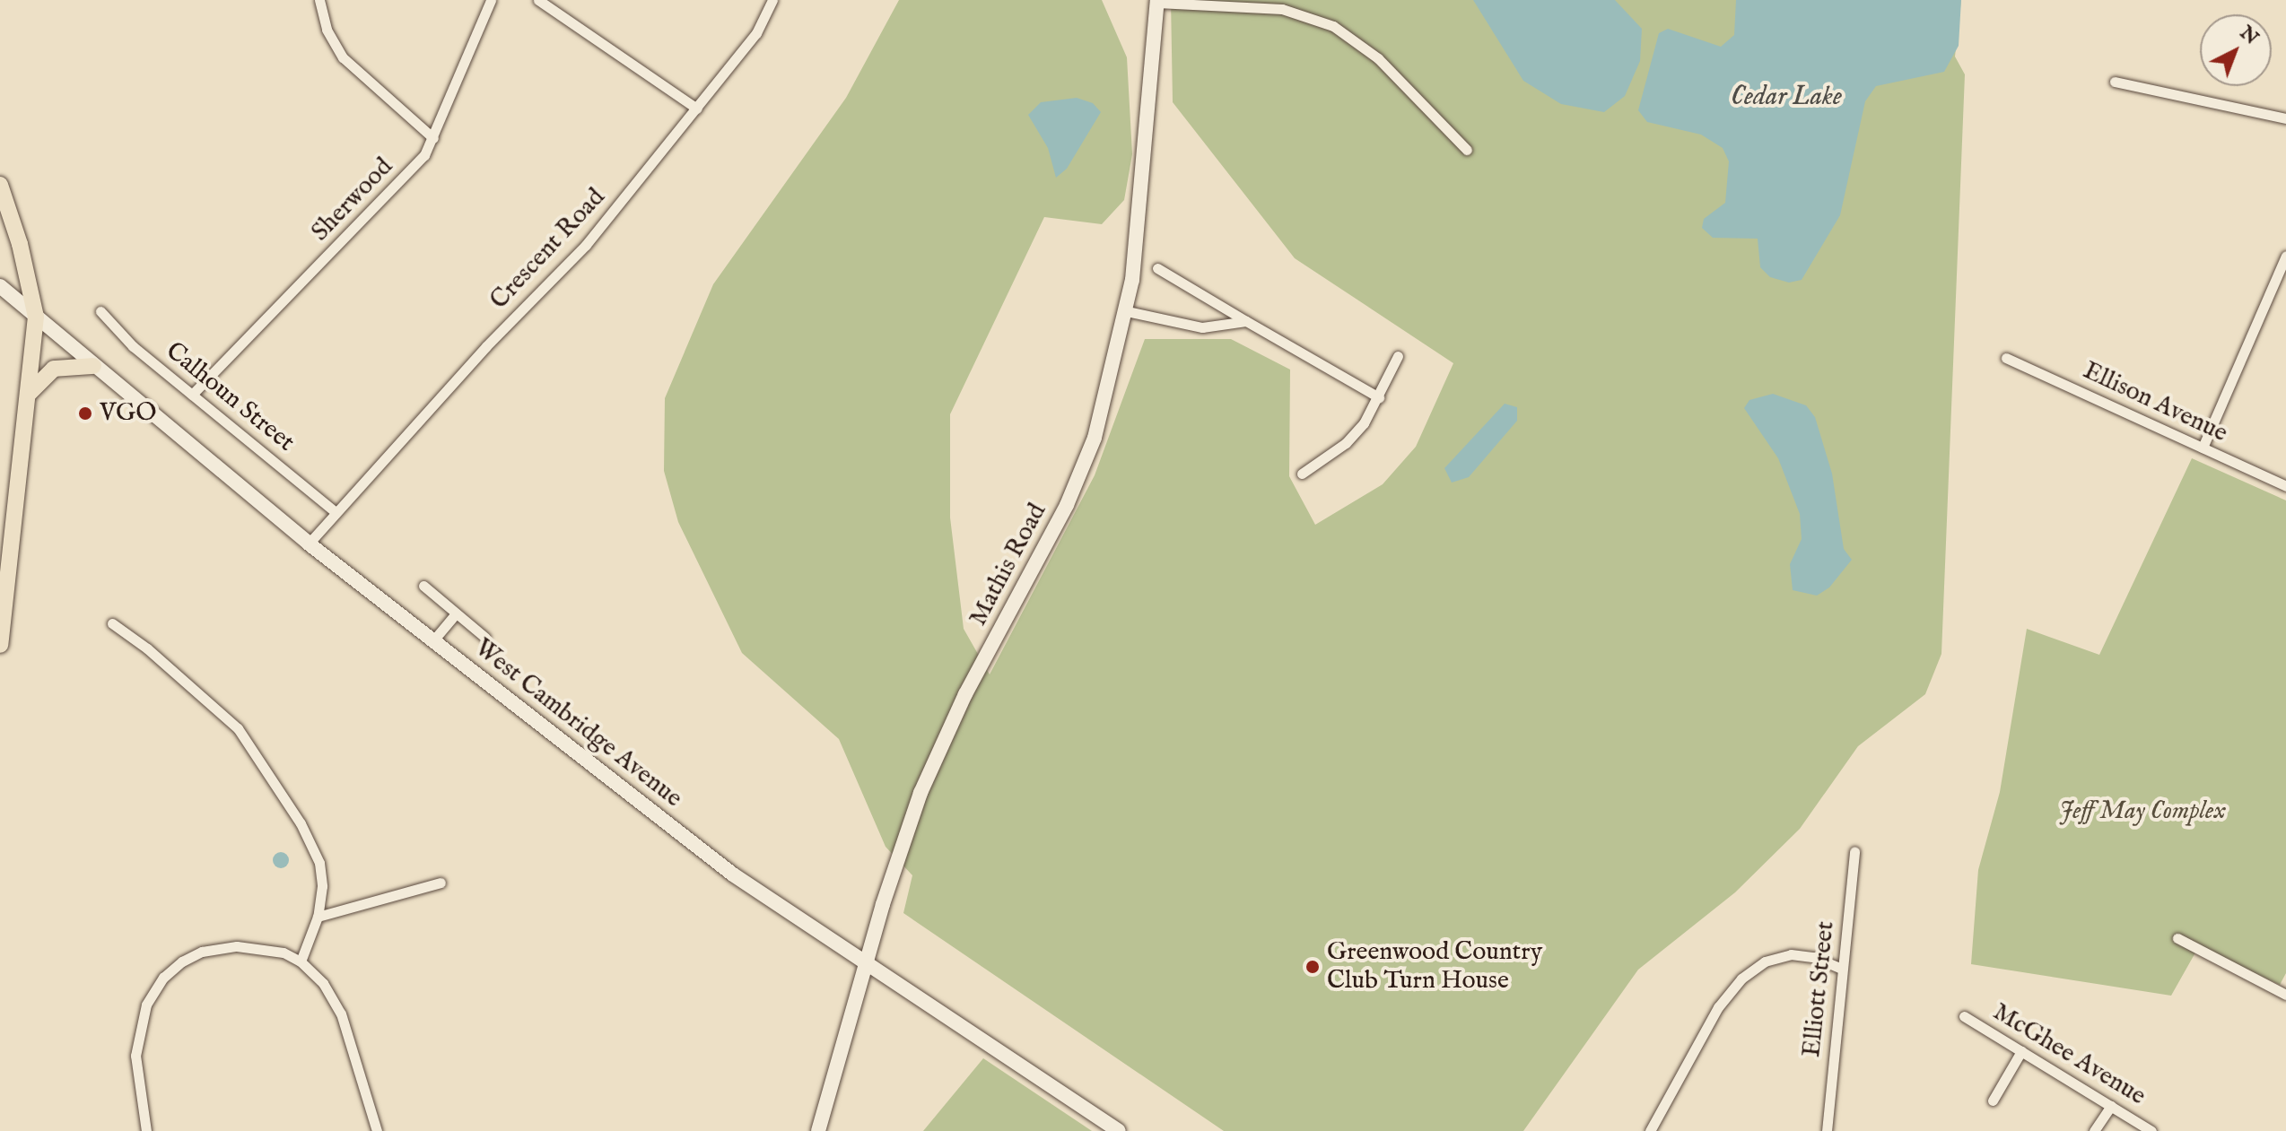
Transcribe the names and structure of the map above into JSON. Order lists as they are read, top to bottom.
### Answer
{
  "streets": {
    "main road": ["Mathis Road", "West Cambridge Avenue"],
    "street": [
      "Sherwood",
      "Crescent Road",
      "Calhoun Street",
      "Ellison Avenue",
      "Elliott Street",
      "McGhee Avenue"
    ]
  },
  "crossings": [
    ["Sherwood", "Calhoun Street"],
    ["Crescent Road", "Calhoun Street"],
    ["Crescent Road", "West Cambridge Avenue"],
    ["Mathis Road", "West Cambridge Avenue"]
  ],
  "water": ["Cedar Lake"],
  "parks": ["Jeff May Complex"],
  "places": ["VGO", "Greenwood Country Club Turn House"],
  "north": "top right"
}
